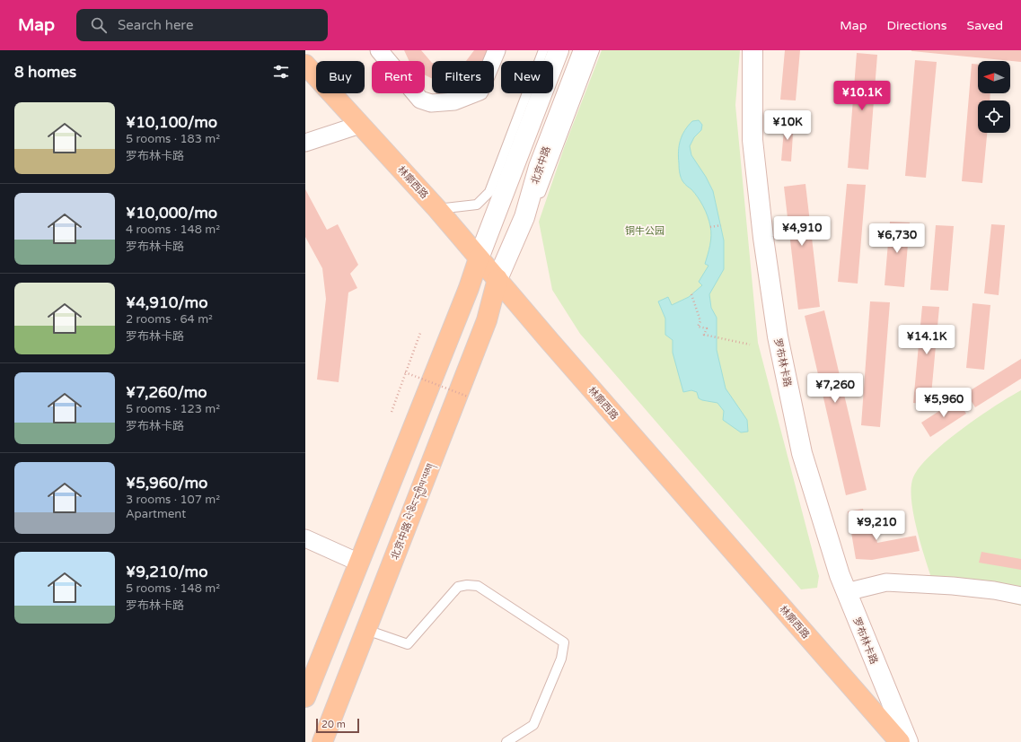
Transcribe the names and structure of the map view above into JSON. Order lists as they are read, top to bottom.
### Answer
{
  "streets": {
    "main road": [
      "北京中路",
      "林廓西路",
      "罗布林卡路",
      "北京中路 པེ་ཅིང་དཀྱིལ་ལམ།"
    ]
  },
  "crossings": [
    ["北京中路", "林廓西路"],
    ["北京中路", "北京中路 པེ་ཅིང་དཀྱིལ་ལམ།"],
    ["林廓西路", "北京中路 པེ་ཅིང་དཀྱིལ་ལམ།"]
  ],
  "parks": ["铜牛公园"],
  "scale_bar": "20 m",
  "north": "left",
  "page": {
    "header": "Map",
    "search": "Search here",
    "nav": ["Map", "Directions", "Saved"],
    "heading": "8 homes",
    "chip": [
      "Buy",
      "Rent",
      "Filters",
      "New"
    ],
    "price": [
      "¥10.1K",
      "¥10K",
      "¥4,910",
      "¥6,730",
      "¥14.1K",
      "¥7,260",
      "¥5,960",
      "¥9,210"
    ],
    "list": [
      {
        "name": "¥10,100/mo",
        "note": "5 rooms · 183 m² · 罗布林卡路"
      },
      {
        "name": "¥10,000/mo",
        "note": "4 rooms · 148 m² · 罗布林卡路"
      },
      {
        "name": "¥4,910/mo",
        "note": "2 rooms · 64 m² · 罗布林卡路"
      },
      {
        "name": "¥7,260/mo",
        "note": "5 rooms · 123 m² · 罗布林卡路"
      },
      {
        "name": "¥5,960/mo",
        "note": "3 rooms · 107 m² · Apartment"
      },
      {
        "name": "¥9,210/mo",
        "note": "5 rooms · 148 m² · 罗布林卡路"
      }
    ],
    "scale": "20 m"
  }
}
